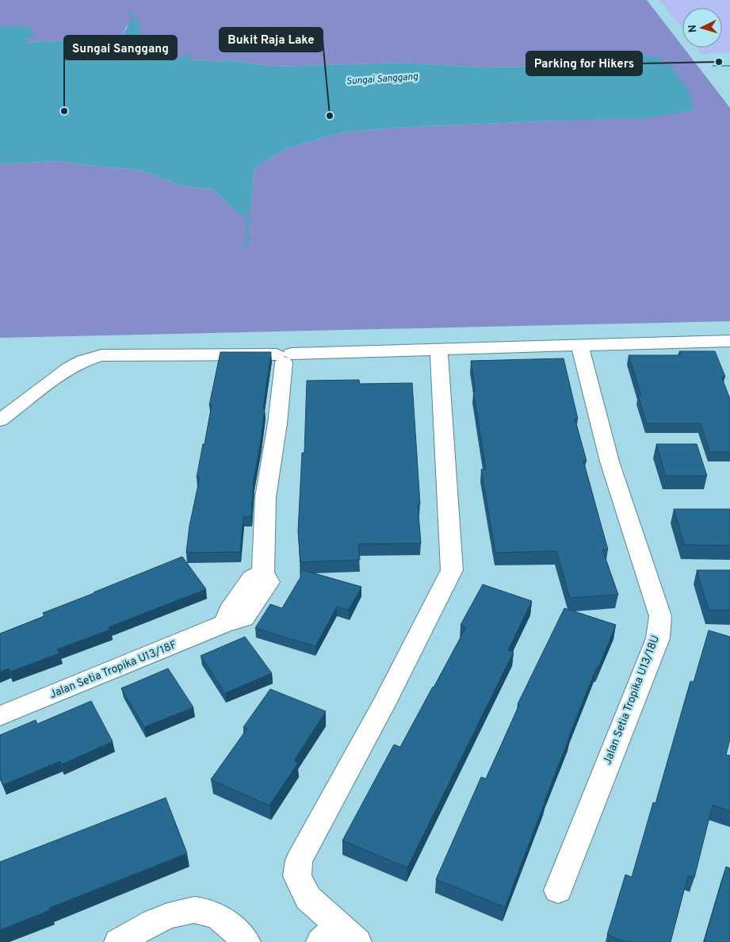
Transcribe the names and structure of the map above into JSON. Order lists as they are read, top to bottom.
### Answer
{
  "streets": {
    "street": ["Jalan Setia Tropika U13/18F", "Jalan Setia Tropika U13/18U"]
  },
  "water": ["Sungai Sanggang"],
  "places": ["Parking for Hikers", "Sungai Sanggang", "Bukit Raja Lake"],
  "north": "left"
}
